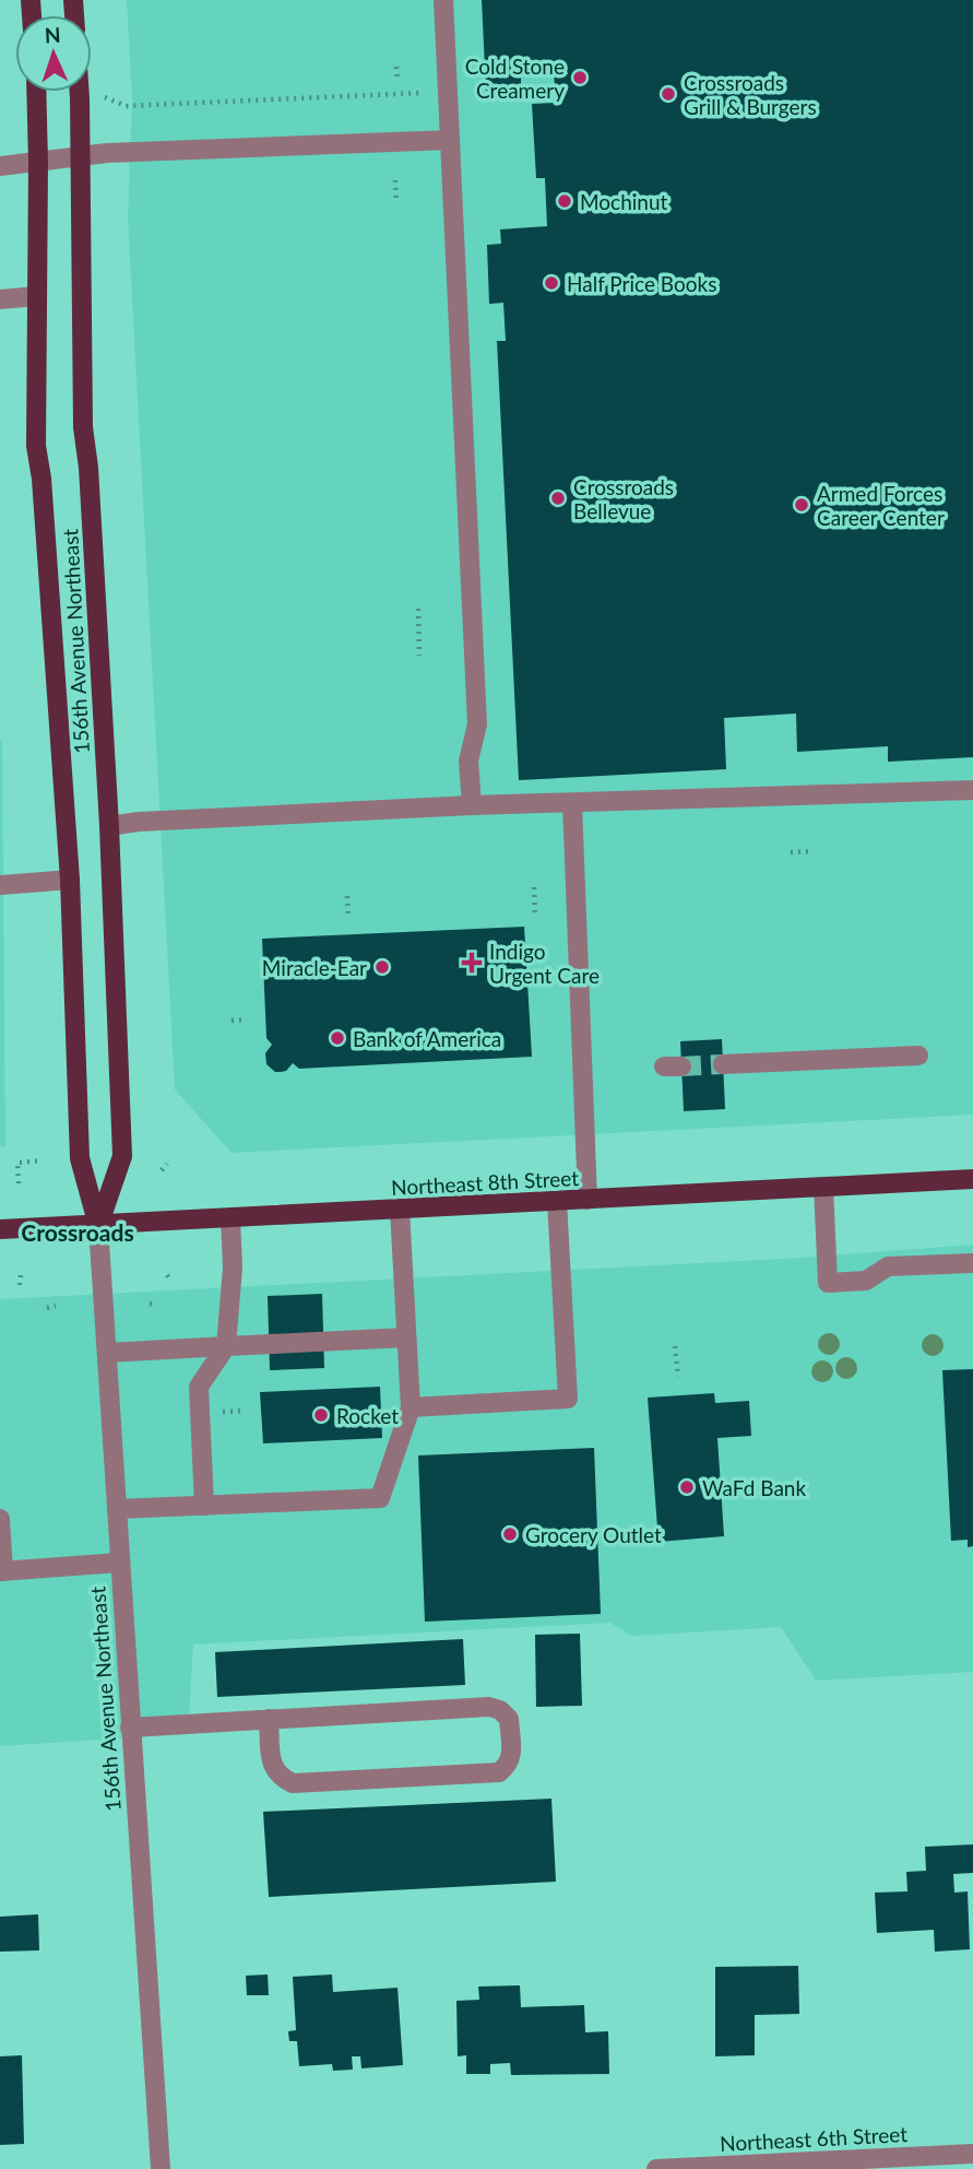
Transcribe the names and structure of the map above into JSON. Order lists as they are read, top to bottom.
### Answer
{
  "streets": {
    "main road": ["156th Avenue Northeast", "Northeast 8th Street"],
    "street": ["Northeast 6th Street"]
  },
  "crossings": [
    ["156th Avenue Northeast", "Northeast 8th Street"]
  ],
  "districts": ["Crossroads"],
  "places": {
    "other": [
      "Cold Stone Creamery",
      "Crossroads Grill & Burgers",
      "Mochinut",
      "Half Price Books",
      "Crossroads Bellevue",
      "Armed Forces Career Center",
      "Miracle-Ear",
      "Bank of America",
      "Rocket",
      "WaFd Bank",
      "Grocery Outlet"
    ],
    "health": ["Indigo Urgent Care"]
  },
  "north": "top"
}
